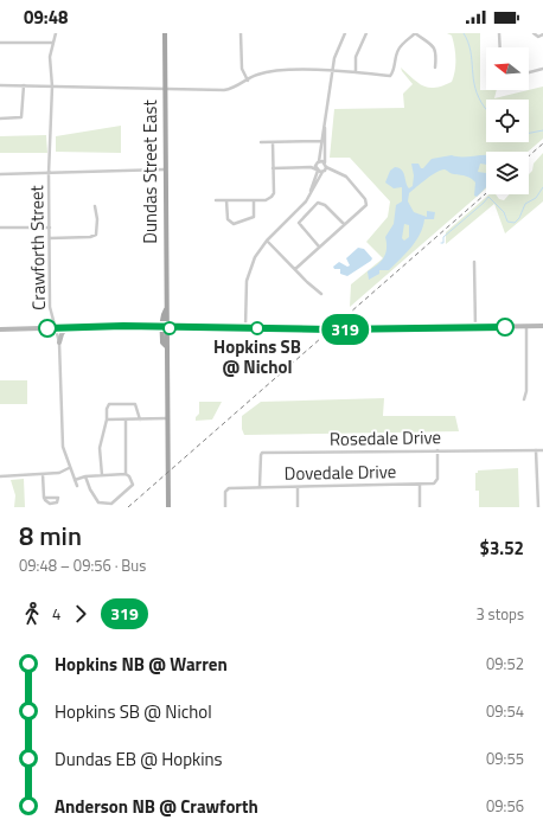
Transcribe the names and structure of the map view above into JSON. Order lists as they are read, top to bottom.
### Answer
{
  "streets": {
    "main road": ["Dundas Street East"],
    "street": ["Crawforth Street", "Rosedale Drive", "Dovedale Drive"]
  },
  "crossings": [
    ["Rosedale Drive", "Dovedale Drive"]
  ],
  "places": ["Hopkins SB @ Nichol"],
  "lines": ["bus line 319"],
  "north": "left",
  "page": {
    "status": "09:48",
    "on_map": "319",
    "heading": ["8 min", "09:48 – 09:56 · Bus", "$3.52"],
    "legs": ["4", "319", "3 stops"],
    "list": [
      {
        "name": "Hopkins NB @ Warren",
        "value": "09:52"
      },
      {
        "name": "Hopkins SB @ Nichol",
        "value": "09:54"
      },
      {
        "name": "Dundas EB @ Hopkins",
        "value": "09:55"
      },
      {
        "name": "Anderson NB @ Crawforth",
        "value": "09:56"
      }
    ]
  }
}
